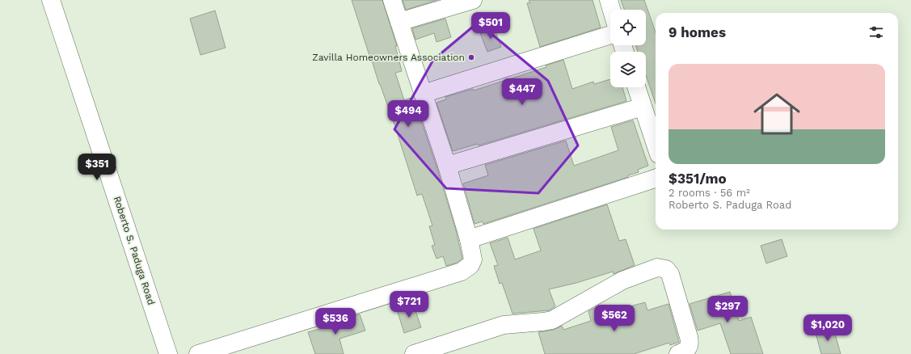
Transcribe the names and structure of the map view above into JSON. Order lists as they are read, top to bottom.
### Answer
{
  "streets": {
    "street": ["Roberto S. Paduga Road"]
  },
  "places": ["Zavilla Homeowners Association"],
  "page": {
    "price": [
      "$501",
      "$447",
      "$494",
      "$351",
      "$721",
      "$297",
      "$562",
      "$536",
      "$1,020"
    ],
    "heading": "9 homes",
    "list": [
      {
        "name": "$351/mo",
        "note": "2 rooms · 56 m² · Roberto S. Paduga Road"
      }
    ]
  }
}
